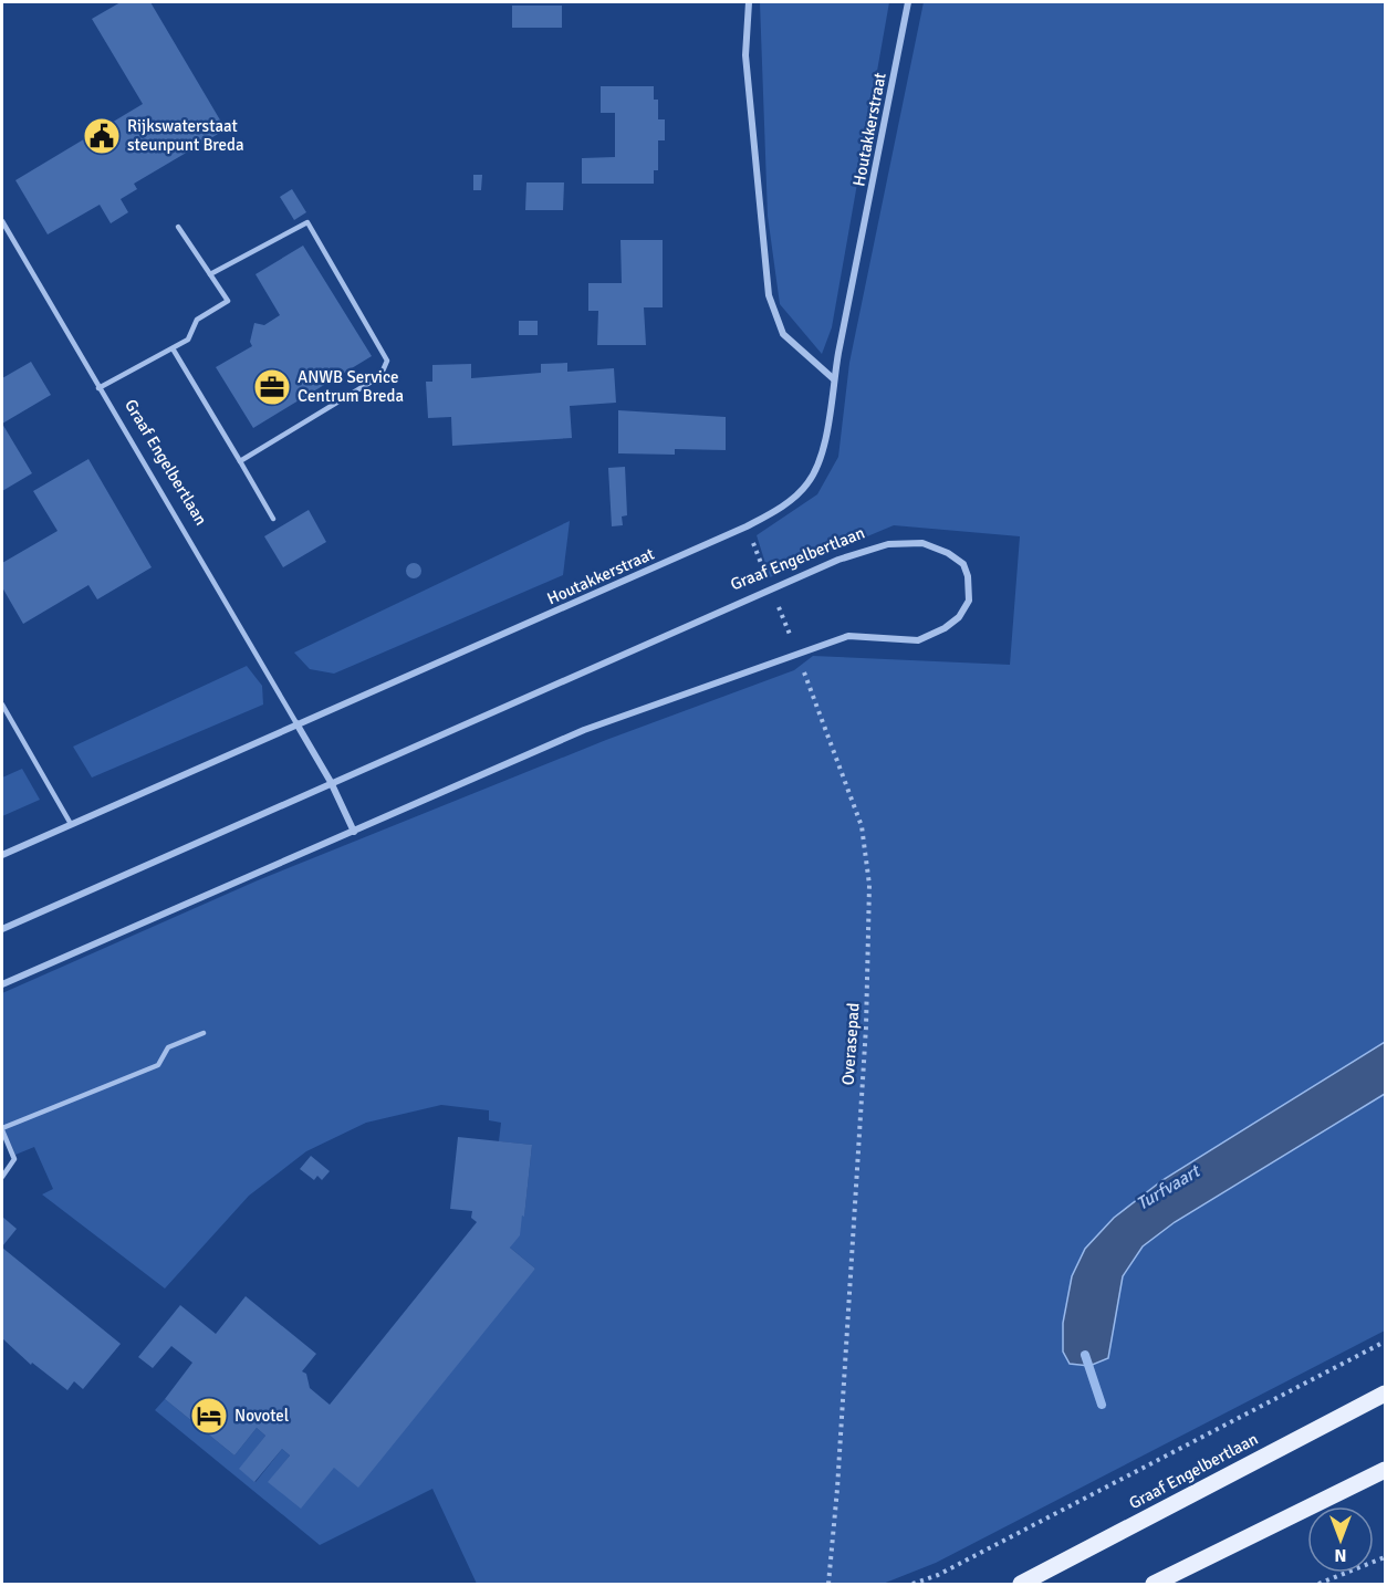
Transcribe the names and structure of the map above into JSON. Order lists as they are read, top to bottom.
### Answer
{
  "streets": {
    "main road": ["Graaf Engelbertlaan"],
    "street": ["Houtakkerstraat"],
    "path": ["Overasepad"]
  },
  "crossings": [
    ["Houtakkerstraat", "Graaf Engelbertlaan"],
    ["Houtakkerstraat", "Overasepad"],
    ["Graaf Engelbertlaan", "Overasepad"]
  ],
  "water": ["Turfvaart"],
  "places": {
    "public building": ["Rijkswaterstaat steunpunt Breda"],
    "office": ["ANWB Service Centrum Breda"],
    "hotel": ["Novotel"]
  },
  "north": "bottom"
}
